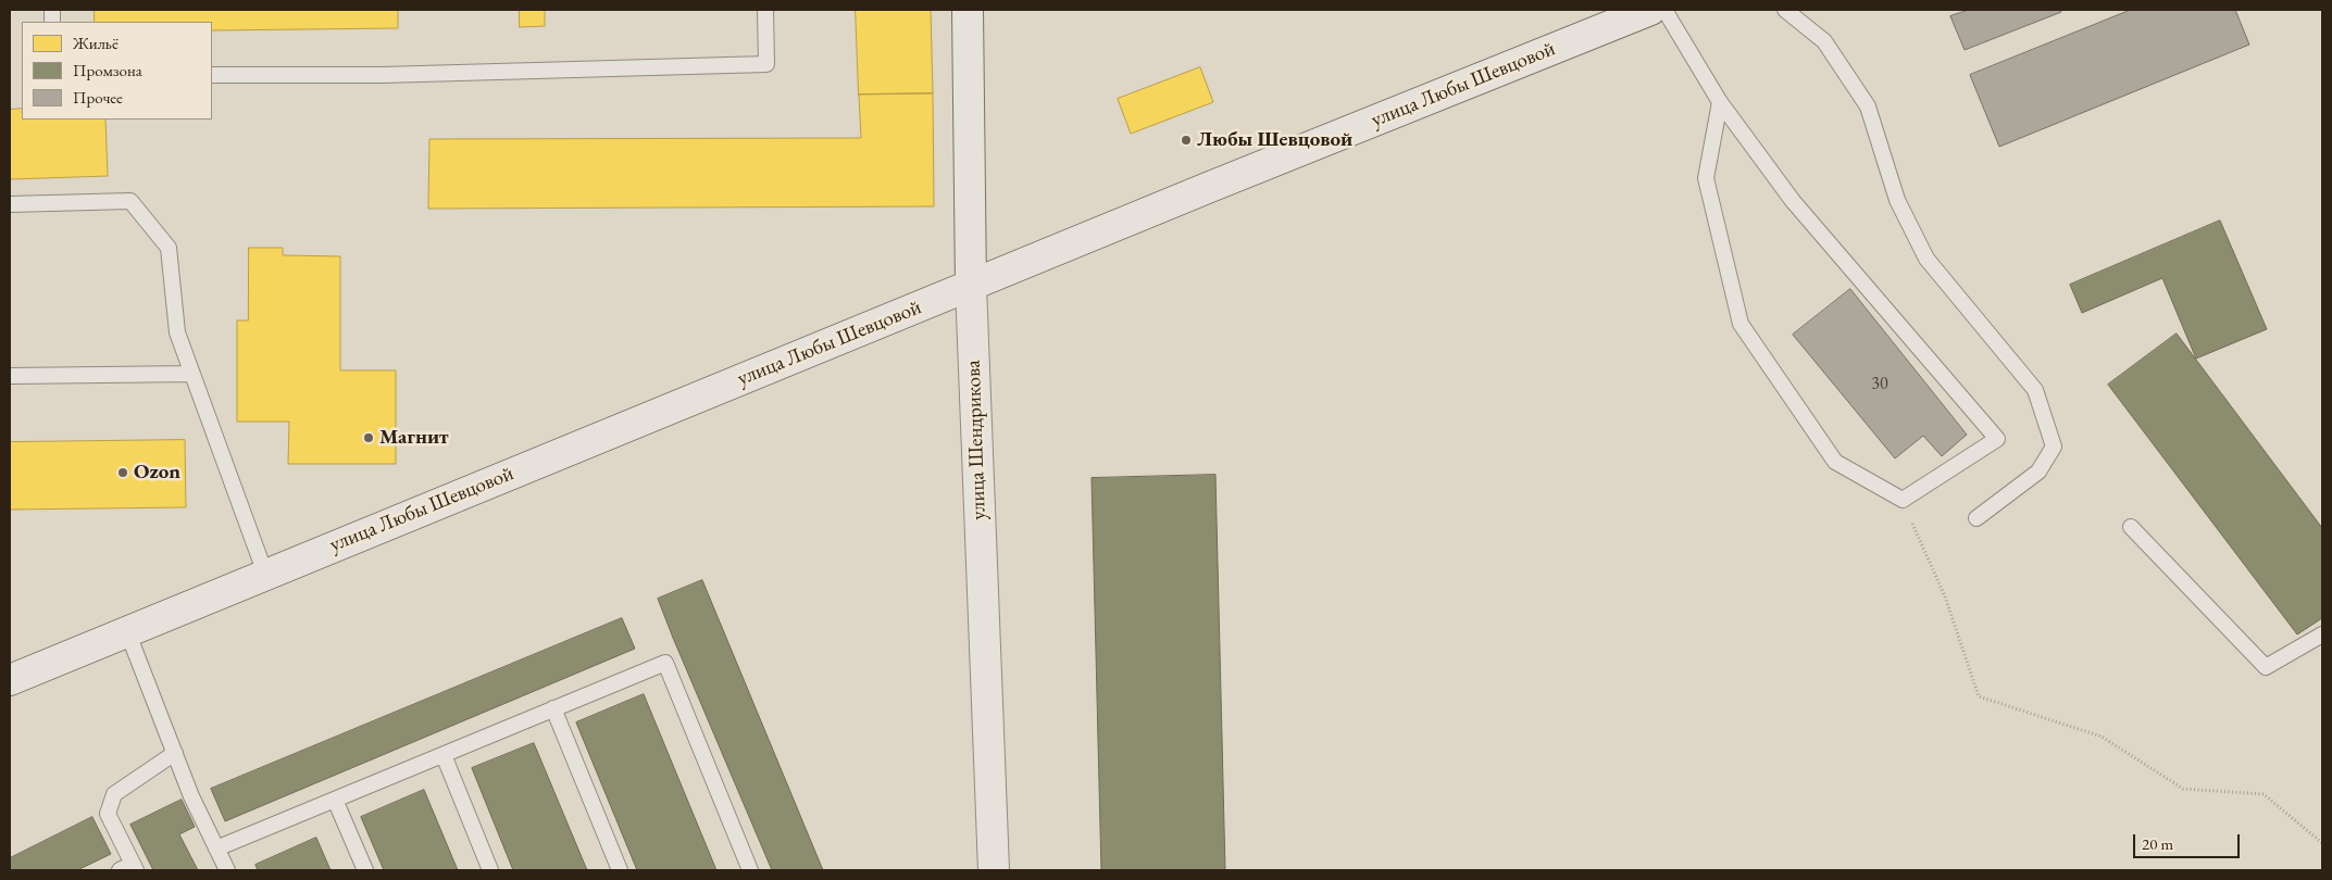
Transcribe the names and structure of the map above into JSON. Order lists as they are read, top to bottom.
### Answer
{
  "streets": {
    "street": ["улица Любы Шевцовой", "улица Шендрикова"]
  },
  "crossings": [
    ["улица Любы Шевцовой", "улица Шендрикова"]
  ],
  "places": ["Любы Шевцовой", "Магнит", "Ozon"],
  "house_numbers": ["30"],
  "legend": ["Жильё", "Промзона", "Прочее"],
  "scale_bar": "20 m"
}
